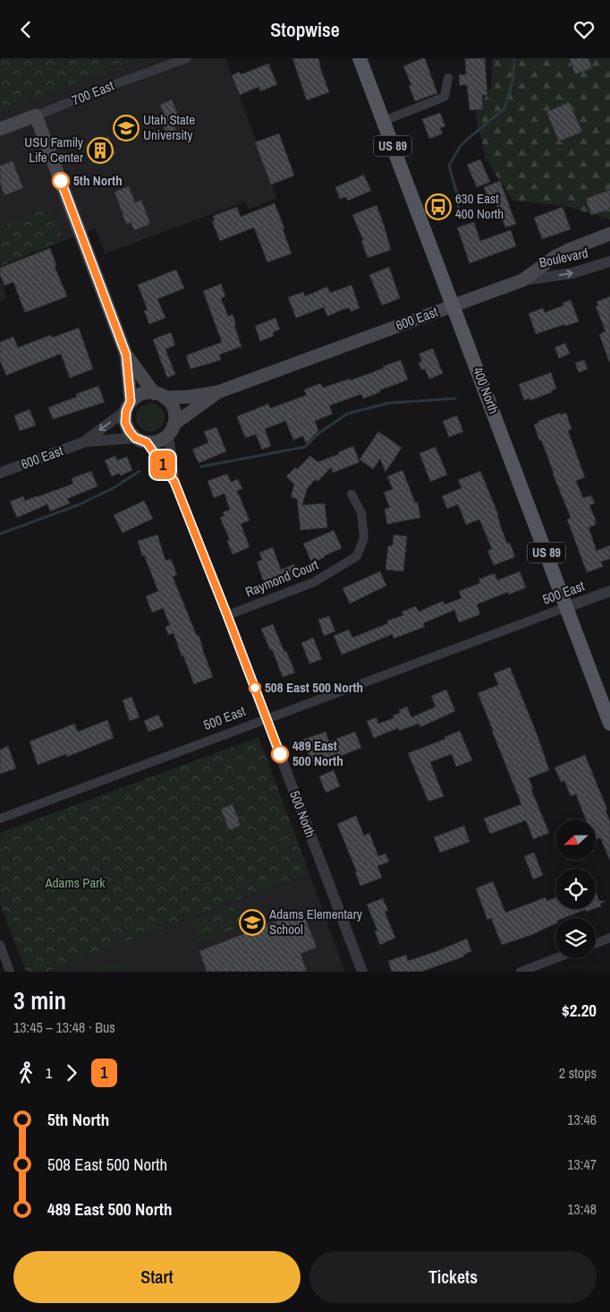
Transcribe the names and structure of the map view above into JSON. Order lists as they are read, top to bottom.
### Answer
{
  "streets": {
    "main road": [
      "700 East",
      "US 89",
      "600 East",
      "400 North"
    ],
    "street": [
      "Boulevard",
      "Raymond Court",
      "500 East",
      "500 North"
    ]
  },
  "crossings": [
    ["Boulevard", "600 East"],
    ["600 East", "400 North"],
    ["600 East", "500 North"],
    ["400 North", "500 East"],
    ["Raymond Court", "500 North"],
    ["500 East", "500 North"]
  ],
  "one_way": ["Boulevard"],
  "parks": ["Adams Park"],
  "places": {
    "school or university": ["Utah State University", "Adams Elementary School"],
    "building": ["USU Family Life Center"],
    "other": ["5th North", "508 East 500 North", "489 East 500 North"],
    "bus stop": ["630 East 400 North"]
  },
  "lines": ["bus line 1"],
  "north": "left",
  "page": {
    "header": "Stopwise",
    "on_map": "1",
    "heading": ["3 min", "13:45 – 13:48 · Bus", "$2.20"],
    "legs": ["1", "1", "2 stops"],
    "list": [
      {
        "name": "5th North",
        "value": "13:46"
      },
      {
        "name": "508 East 500 North",
        "value": "13:47"
      },
      {
        "name": "489 East 500 North",
        "value": "13:48"
      }
    ],
    "buttons": ["Start", "Tickets"]
  }
}
